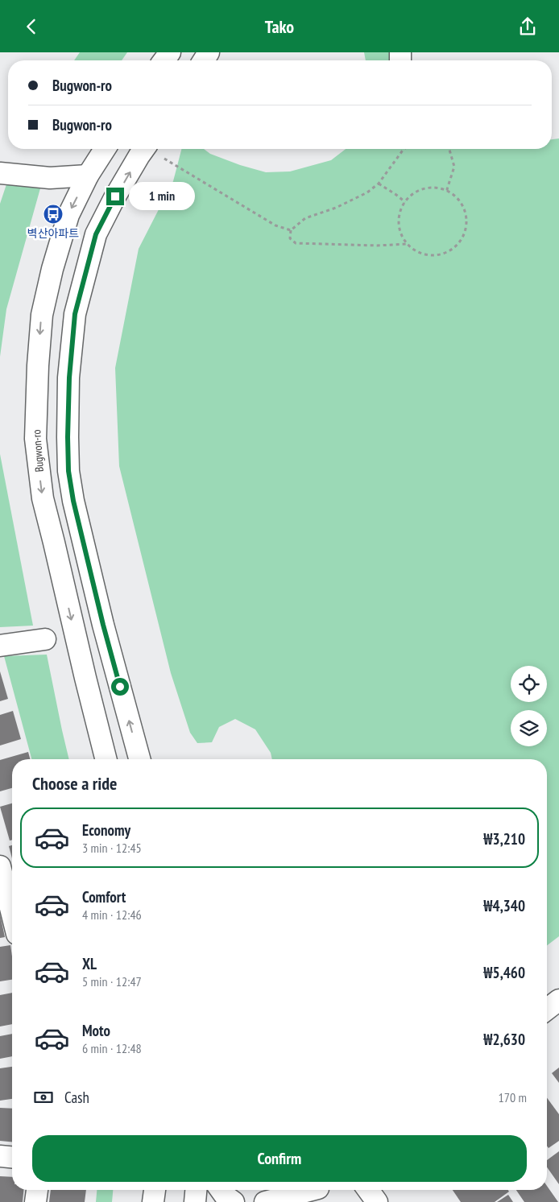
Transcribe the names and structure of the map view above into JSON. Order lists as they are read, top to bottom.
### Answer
{
  "streets": {
    "street": ["Bugwon-ro"]
  },
  "places": {
    "bus stop": ["벽산아파트"]
  },
  "page": {
    "header": "Tako",
    "banner": ["Bugwon-ro", "Bugwon-ro"],
    "bubble": "1 min",
    "heading": "Choose a ride",
    "list": [
      {
        "name": "Economy",
        "note": "3 min · 12:45",
        "value": "₩3,210"
      },
      {
        "name": "Comfort",
        "note": "4 min · 12:46",
        "value": "₩4,340"
      },
      {
        "name": "XL",
        "note": "5 min · 12:47",
        "value": "₩5,460"
      },
      {
        "name": "Moto",
        "note": "6 min · 12:48",
        "value": "₩2,630"
      }
    ],
    "pay": ["Cash", "170 m"],
    "buttons": "Confirm"
  }
}
